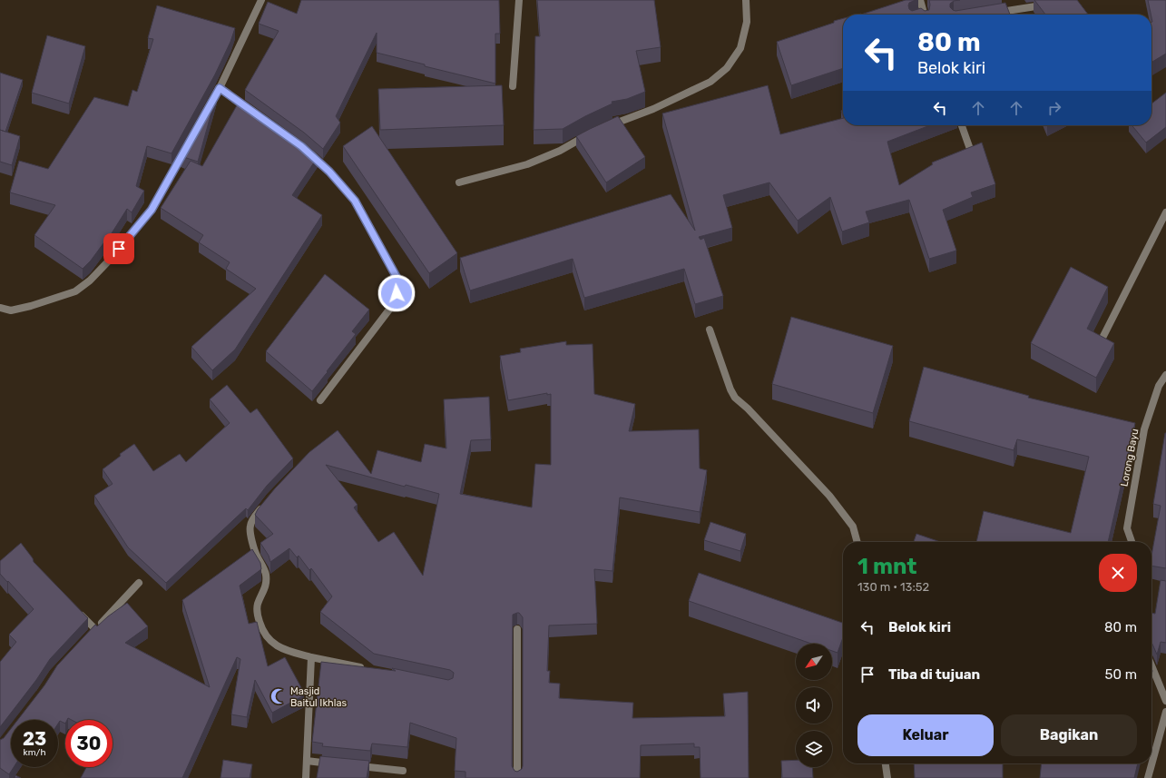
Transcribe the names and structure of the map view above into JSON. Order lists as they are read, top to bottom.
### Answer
{
  "streets": {
    "street": ["Lorong Bayu"]
  },
  "places": {
    "mosque": ["Masjid Baitul Ikhlas"]
  },
  "north": "bottom left",
  "page": {
    "turn": ["80 m", "Belok kiri"],
    "heading": ["1 mnt", "130 m · 13:52"],
    "list": [
      {
        "name": "Belok kiri",
        "value": "80 m"
      },
      {
        "name": "Tiba di tujuan",
        "value": "50 m"
      }
    ],
    "buttons": ["Keluar", "Bagikan"],
    "speed": "23 km/h",
    "limit": "30"
  }
}
